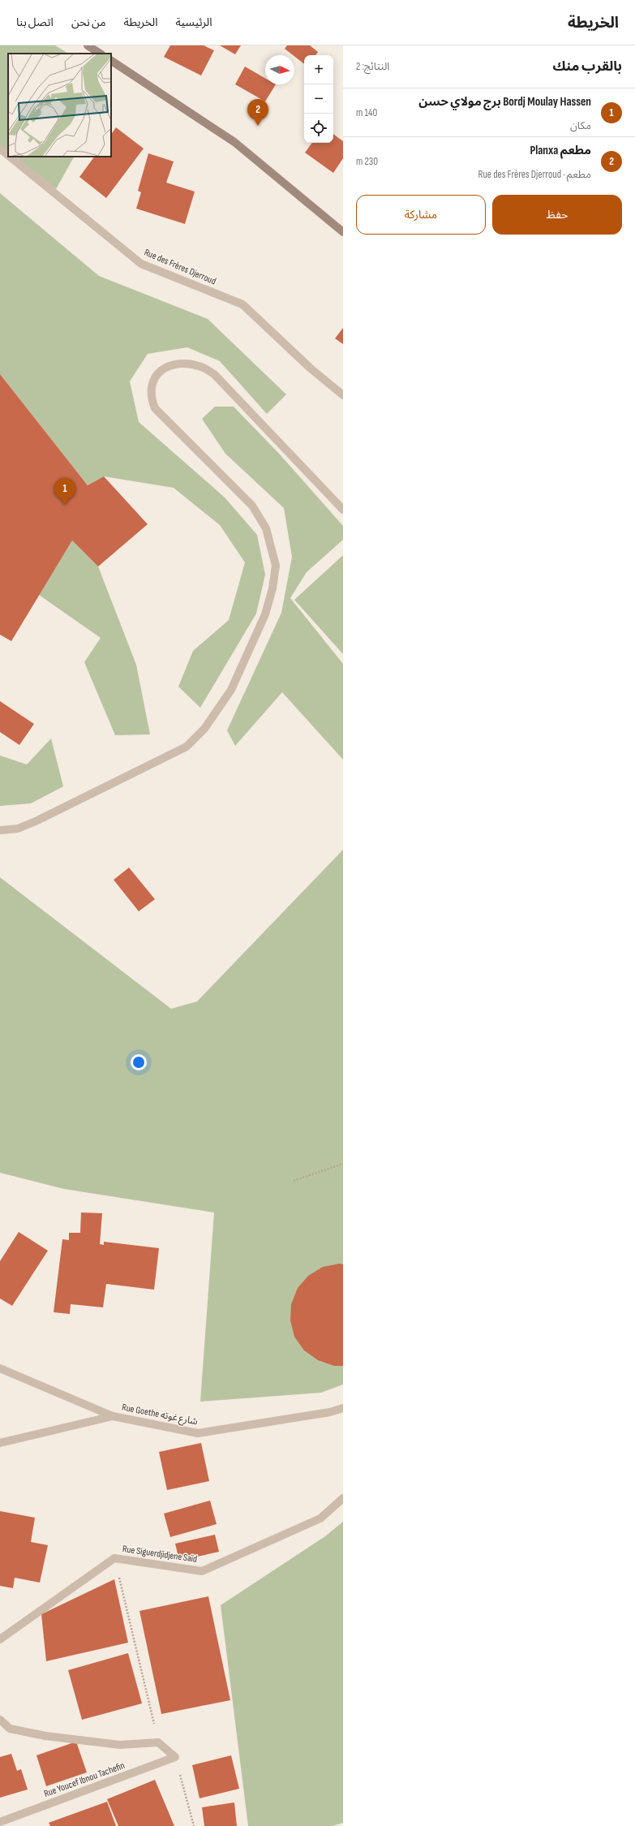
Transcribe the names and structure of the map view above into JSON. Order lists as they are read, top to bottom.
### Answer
{
  "streets": {
    "street": [
      "Rue des Frères Djerroud",
      "Rue Goethe شارع غوته",
      "Rue Siguerdjidjene Saïd",
      "Rue Youcef Ibnou Tachefin"
    ]
  },
  "north": "right",
  "page": {
    "header": "الخريطة",
    "nav": [
      "الرئيسية",
      "الخريطة",
      "من نحن",
      "اتصل بنا"
    ],
    "heading": ["بالقرب منك", "النتائج: 2"],
    "map_buttons": ["+", "−"],
    "list": [
      {
        "mark": "1",
        "name": "Bordj Moulay Hassen برج مولاي حسن",
        "note": "مكان",
        "value": "140 m"
      },
      {
        "mark": "2",
        "name": "مطعم Planxa",
        "note": "مطعم · Rue des Frères Djerroud",
        "value": "230 m"
      }
    ],
    "pins": ["2", "1"],
    "buttons": ["حفظ", "مشاركة"]
  }
}
